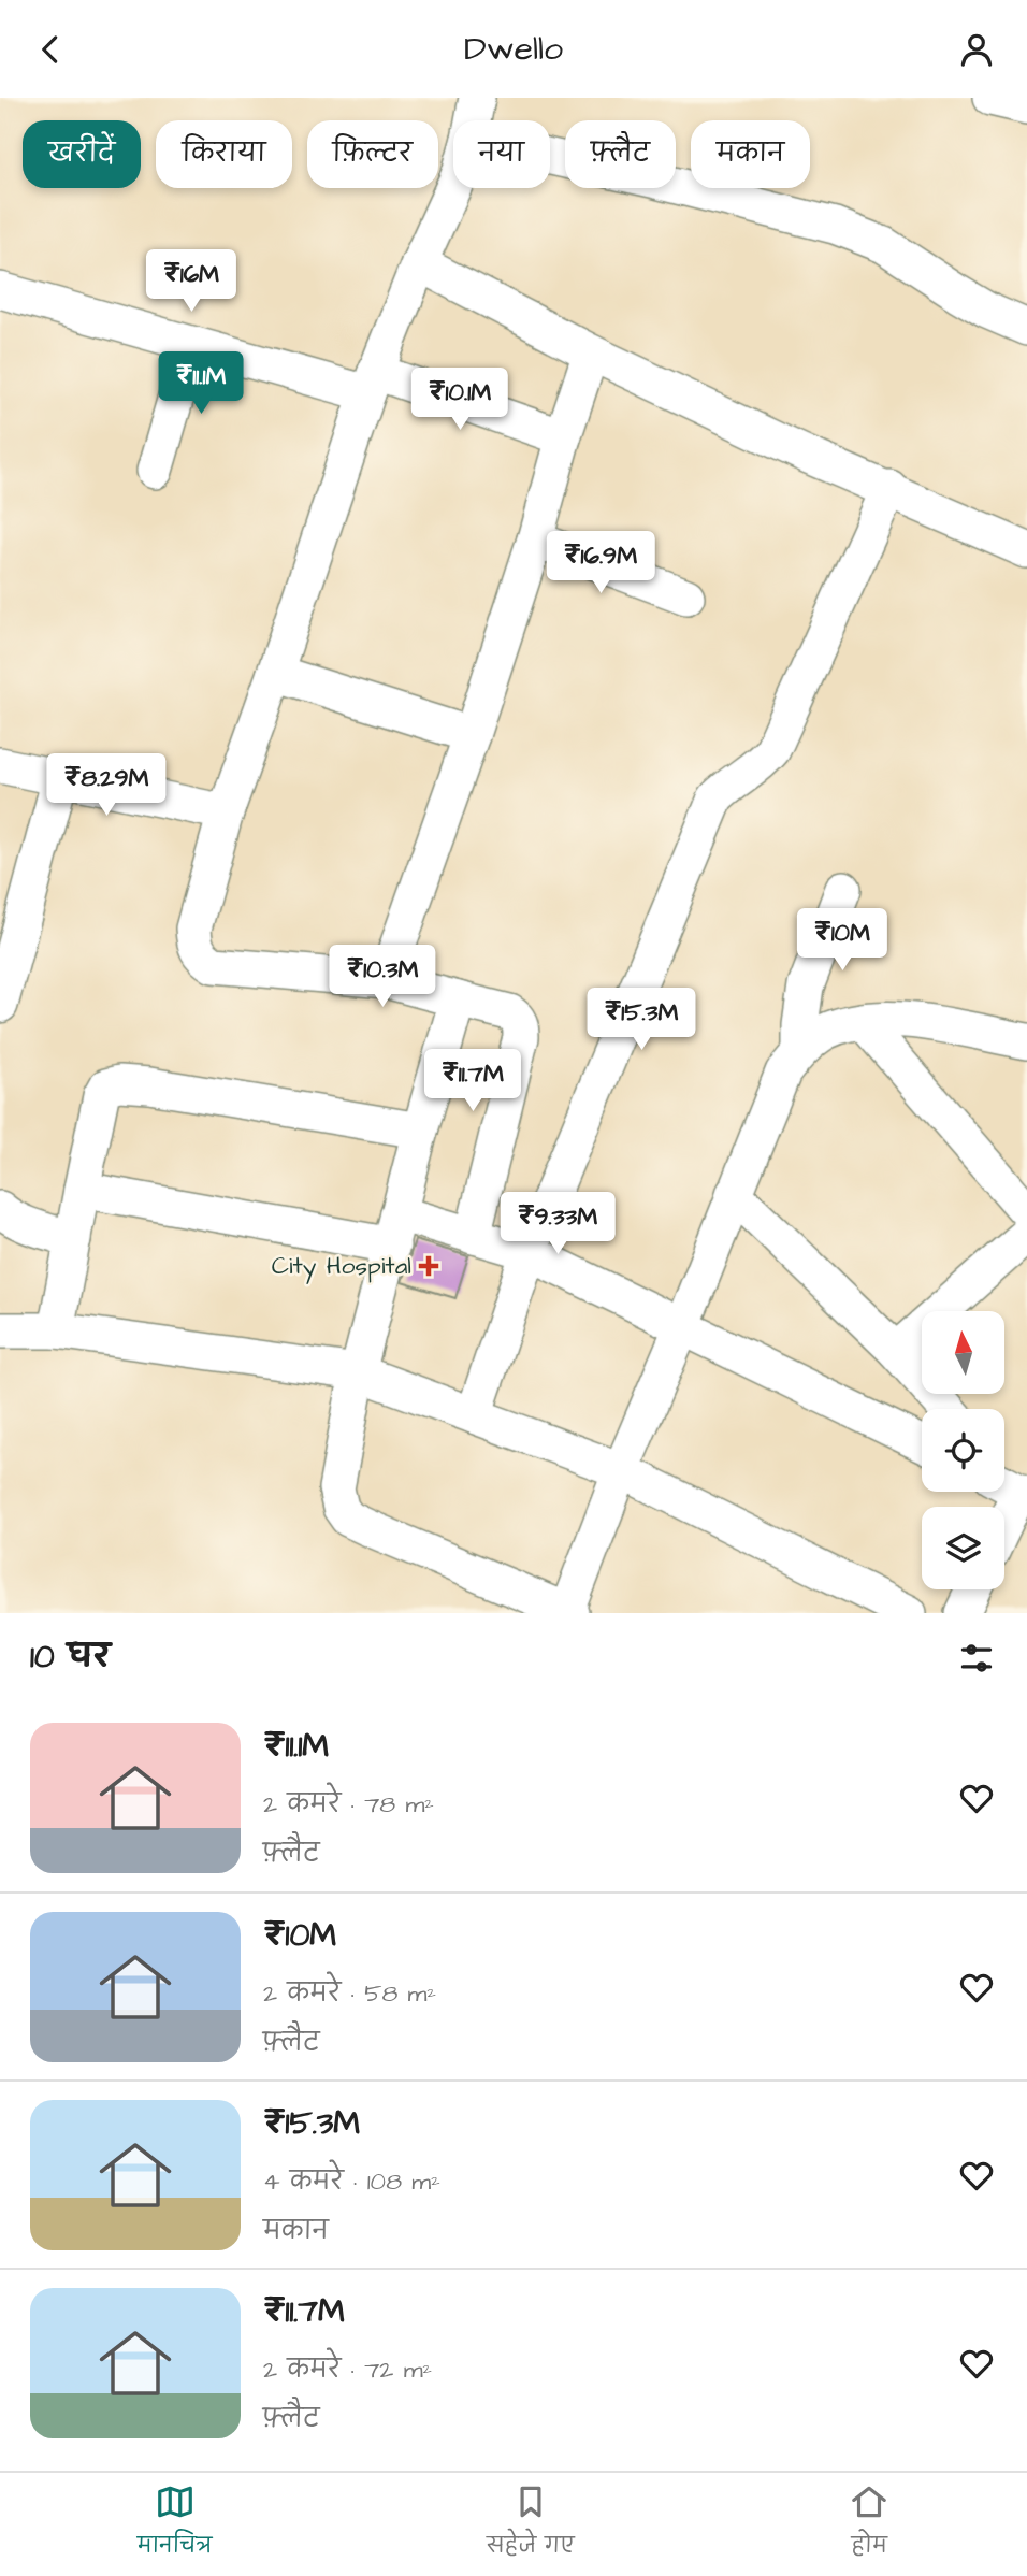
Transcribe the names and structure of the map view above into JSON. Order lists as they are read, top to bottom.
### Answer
{
  "places": {
    "health": ["City Hospital"]
  },
  "north": "top",
  "page": {
    "header": "Dwello",
    "chip": [
      "खरीदें",
      "किराया",
      "फ़िल्टर",
      "नया",
      "फ़्लैट",
      "मकान"
    ],
    "price": [
      "₹16M",
      "₹11.1M",
      "₹10.1M",
      "₹16.9M",
      "₹8.29M",
      "₹10M",
      "₹10.3M",
      "₹15.3M",
      "₹11.7M",
      "₹9.33M"
    ],
    "heading": "10 घर",
    "list": [
      {
        "name": "₹11.1M",
        "note": "2 कमरे · 78 m² · फ़्लैट"
      },
      {
        "name": "₹10M",
        "note": "2 कमरे · 58 m² · फ़्लैट"
      },
      {
        "name": "₹15.3M",
        "note": "4 कमरे · 108 m² · मकान"
      },
      {
        "name": "₹11.7M",
        "note": "2 कमरे · 72 m² · फ़्लैट"
      }
    ],
    "tabs": ["मानचित्र", "सहेजे गए", "होम"]
  }
}
